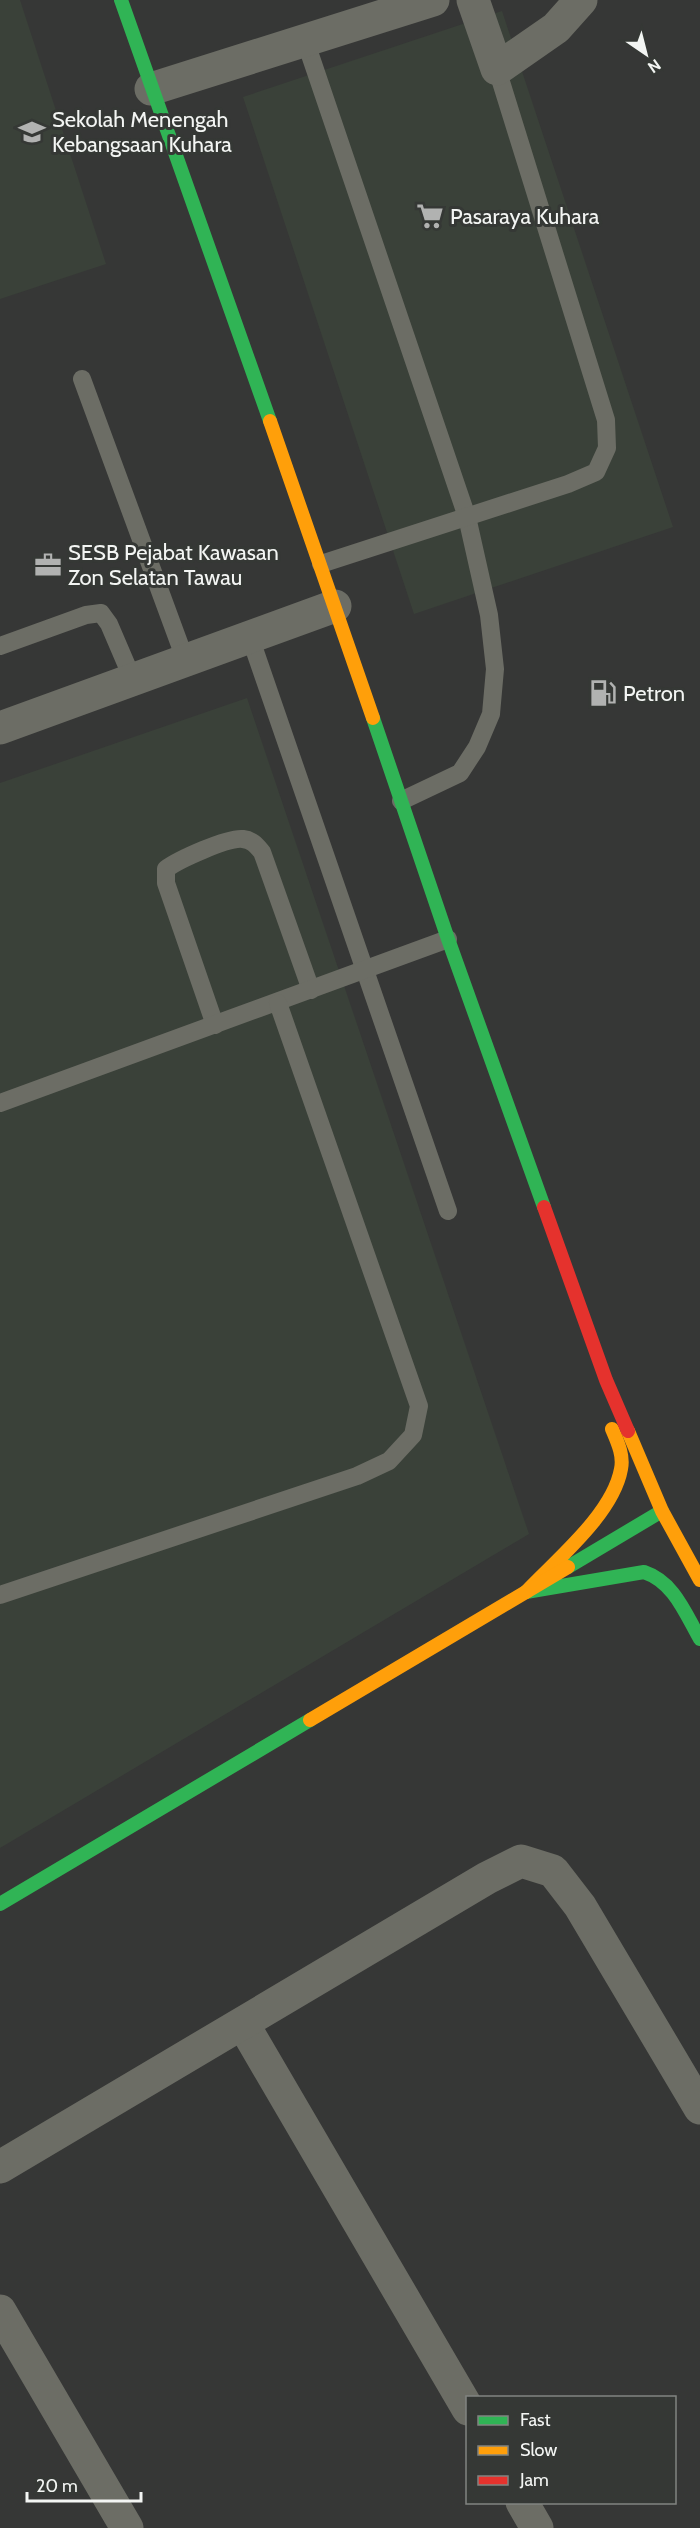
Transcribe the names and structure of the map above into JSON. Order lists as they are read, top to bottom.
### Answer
{
  "places": {
    "school or university": ["Sekolah Menengah Kebangsaan Kuhara"],
    "supermarket": ["Pasaraya Kuhara"],
    "office": ["SESB Pejabat Kawasan Zon Selatan Tawau"],
    "fuel station": ["Petron"]
  },
  "legend": ["Fast", "Slow", "Jam"],
  "scale_bar": "20 m",
  "north": "bottom right"
}
